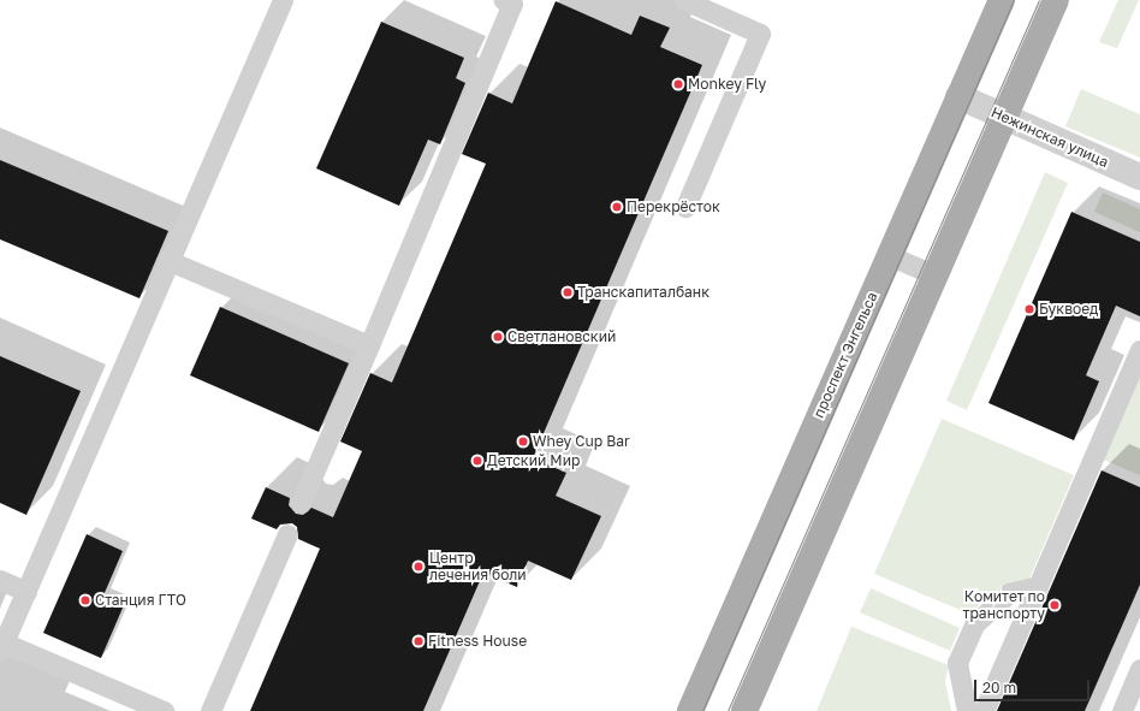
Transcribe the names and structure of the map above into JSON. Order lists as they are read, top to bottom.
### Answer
{
  "streets": {
    "main road": ["проспект Энгельса"],
    "street": ["Нежинская улица"]
  },
  "crossings": [
    ["Нежинская улица", "проспект Энгельса"]
  ],
  "places": [
    "Monkey Fly",
    "Перекрёсток",
    "Транскапиталбанк",
    "Буквоед",
    "Светлановский",
    "Whey Cup Bar",
    "Детский Мир",
    "Центр лечения боли",
    "Станция ГТО",
    "Комитет по транспорту",
    "Fitness House"
  ],
  "scale_bar": "20 m"
}
